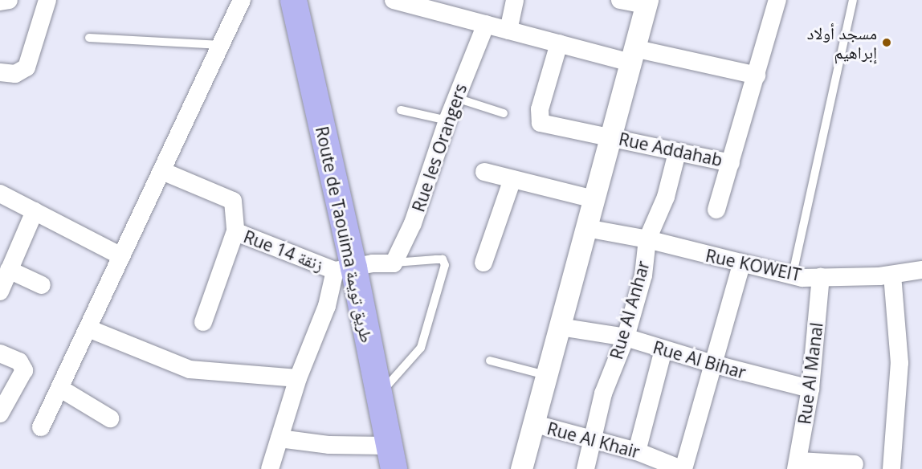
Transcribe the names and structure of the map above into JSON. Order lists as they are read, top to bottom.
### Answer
{
  "streets": {
    "main road": ["Route de Taouima طريق تويمة"],
    "street": [
      "Rue les Orangers",
      "Rue Addahab",
      "Rue 14 زنقة",
      "Rue KOWEIT",
      "Rue Al Anhar",
      "Rue Al Bihar",
      "Rue Al Manal",
      "Rue Al Khair"
    ]
  },
  "crossings": [
    ["Rue Addahab", "Rue Al Anhar"],
    ["Route de Taouima طريق تويمة", "Rue 14 زنقة"],
    ["Rue KOWEIT", "Rue Al Anhar"],
    ["Rue KOWEIT", "Rue Al Manal"],
    ["Rue Al Anhar", "Rue Al Bihar"],
    ["Rue Al Anhar", "Rue Al Khair"],
    ["Rue Al Bihar", "Rue Al Manal"]
  ],
  "places": ["مسجد أولاد إبراهيم"]
}
